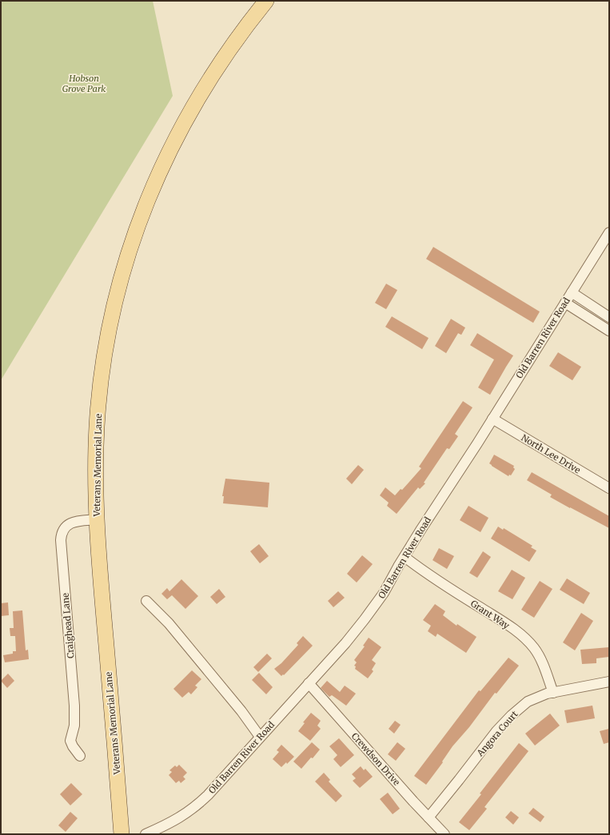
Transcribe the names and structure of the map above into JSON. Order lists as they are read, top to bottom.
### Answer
{
  "streets": {
    "main road": ["Veterans Memorial Lane"],
    "street": [
      "Old Barren River Road",
      "North Lee Drive",
      "Grant Way",
      "Craighead Lane",
      "Angora Court",
      "Crewdson Drive"
    ]
  },
  "crossings": [
    ["Old Barren River Road", "North Lee Drive"],
    ["Old Barren River Road", "Grant Way"],
    ["Old Barren River Road", "Crewdson Drive"],
    ["Veterans Memorial Lane", "Craighead Lane"],
    ["Grant Way", "Angora Court"],
    ["Angora Court", "Crewdson Drive"]
  ],
  "parks": ["Hobson Grove Park"]
}
